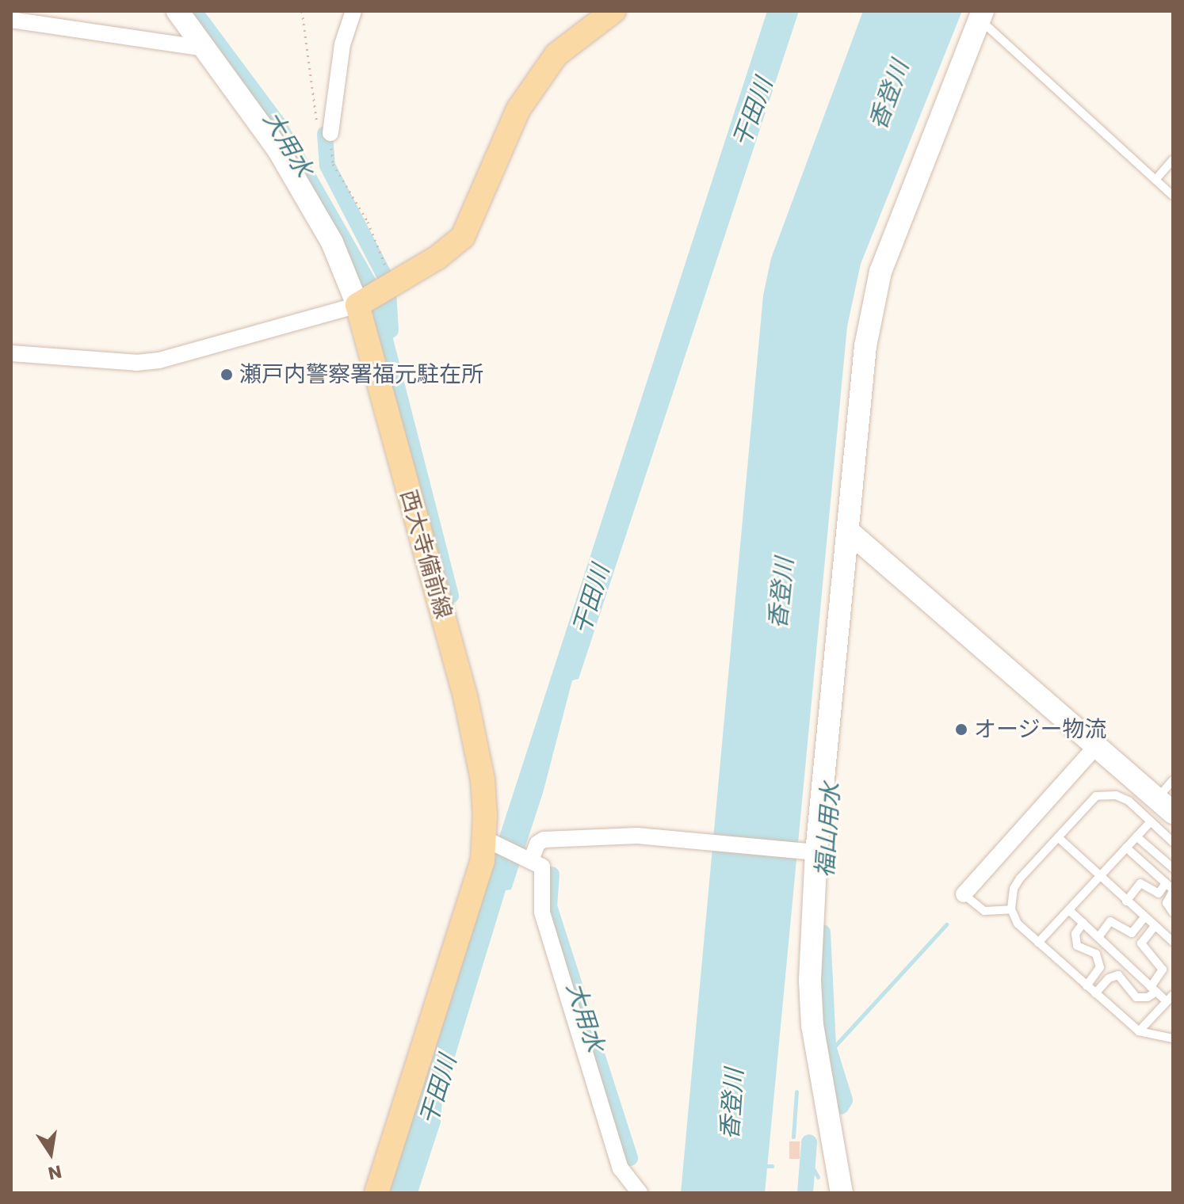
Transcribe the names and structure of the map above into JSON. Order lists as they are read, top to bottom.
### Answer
{
  "streets": {
    "main road": ["西大寺備前線"]
  },
  "water": [
    "香登川",
    "干田川",
    "大用水",
    "福山用水"
  ],
  "places": ["瀬戸内警察署福元駐在所", "オージー物流"],
  "north": "bottom"
}
